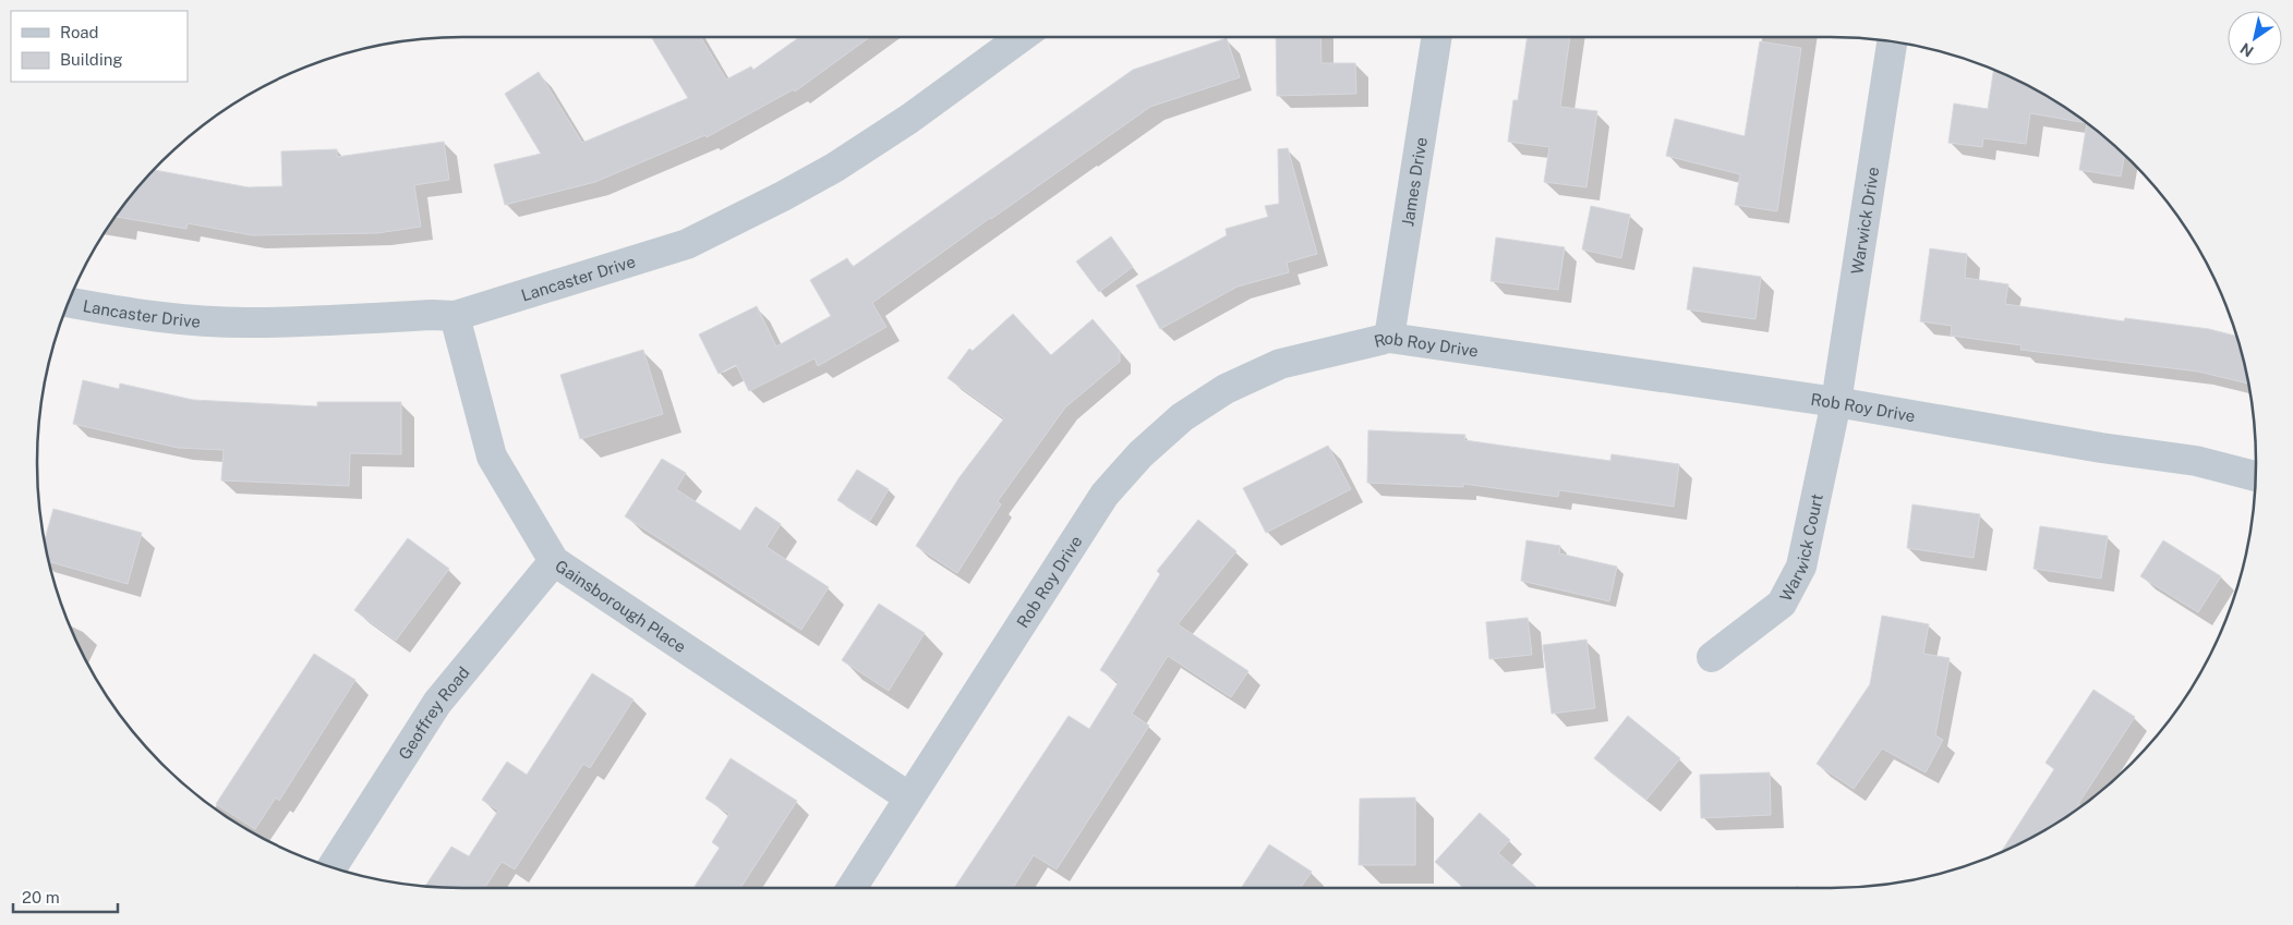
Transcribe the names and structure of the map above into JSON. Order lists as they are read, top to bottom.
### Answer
{
  "streets": {
    "street": [
      "James Drive",
      "Warwick Drive",
      "Lancaster Drive",
      "Rob Roy Drive",
      "Warwick Court",
      "Gainsborough Place",
      "Geoffrey Road"
    ]
  },
  "crossings": [
    ["James Drive", "Rob Roy Drive"],
    ["Warwick Drive", "Rob Roy Drive"],
    ["Warwick Drive", "Warwick Court"],
    ["Lancaster Drive", "Gainsborough Place"],
    ["Rob Roy Drive", "Warwick Court"],
    ["Rob Roy Drive", "Gainsborough Place"],
    ["Gainsborough Place", "Geoffrey Road"]
  ],
  "legend": ["Road", "Building"],
  "scale_bar": "20 m",
  "north": "bottom left"
}
